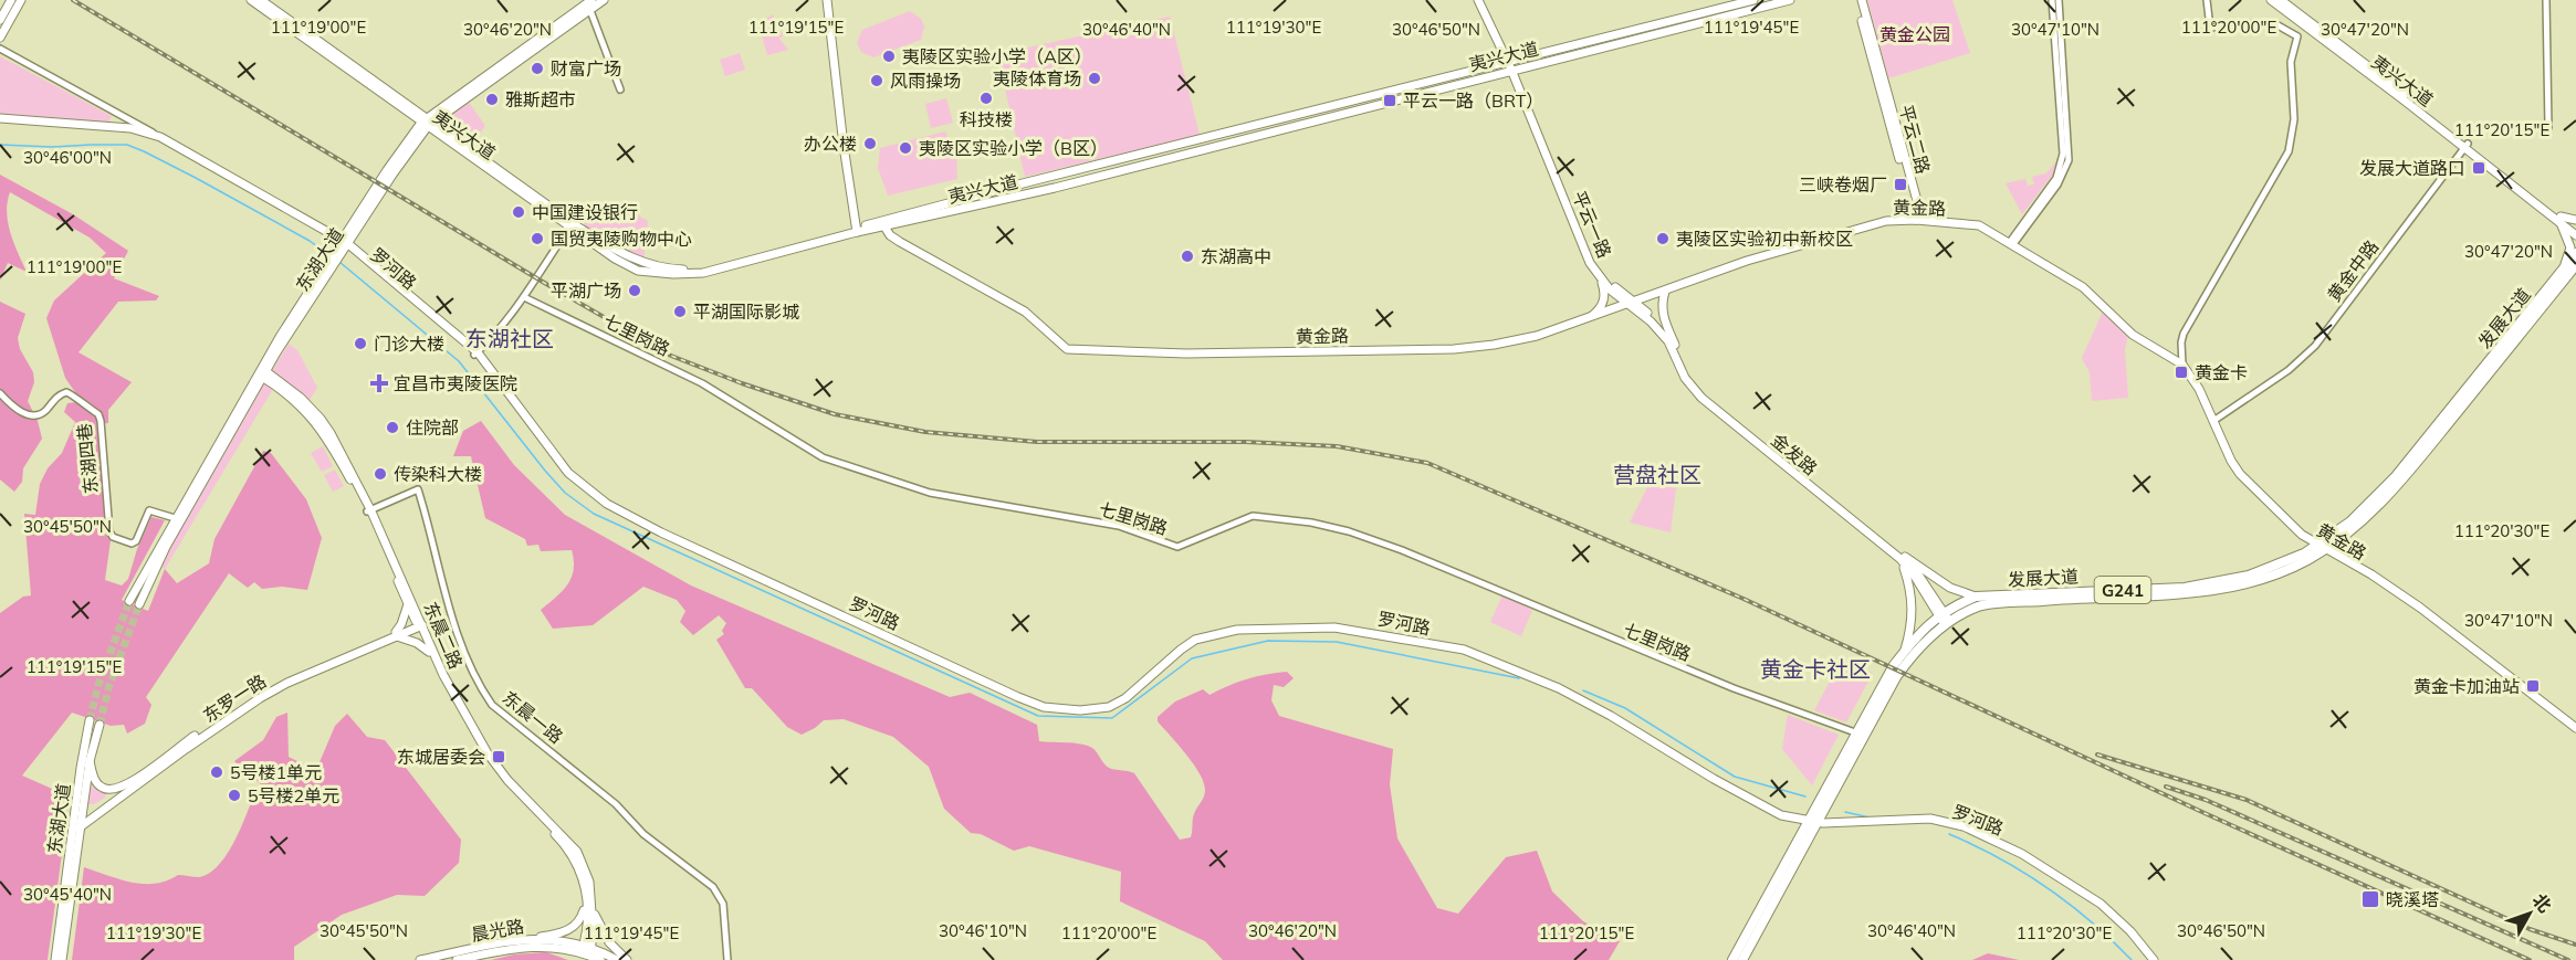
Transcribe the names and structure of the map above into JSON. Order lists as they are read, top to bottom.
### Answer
{
  "streets": {
    "highway": ["发展大道", "G241"],
    "main road": [
      "夷兴大道",
      "平云二路",
      "黄金路",
      "平云一路",
      "东湖大道",
      "罗河路",
      "金发路",
      "东晨二路",
      "东罗一路",
      "晨光路"
    ],
    "street": [
      "黄金中路",
      "七里岗路",
      "东湖四巷",
      "东晨一路"
    ]
  },
  "crossings": [
    ["夷兴大道", "黄金路"],
    ["夷兴大道", "平云一路"],
    ["夷兴大道", "东湖大道"],
    ["夷兴大道", "黄金中路"],
    ["平云二路", "黄金路"],
    ["黄金路", "平云一路"],
    ["黄金路", "黄金中路"],
    ["黄金路", "发展大道"],
    ["黄金路", "金发路"],
    ["平云一路", "金发路"],
    ["东湖大道", "罗河路"],
    ["东湖大道", "东湖四巷"],
    ["东湖大道", "东晨二路"],
    ["东湖大道", "东罗一路"],
    ["罗河路", "发展大道"],
    ["发展大道", "七里岗路"],
    ["发展大道", "金发路"],
    ["东晨二路", "东罗一路"],
    ["东晨二路", "东晨一路"],
    ["东晨二路", "晨光路"]
  ],
  "districts": ["东湖社区", "营盘社区", "黄金卡社区"],
  "parks": ["黄金公园"],
  "places": {
    "other": [
      "夷陵区实验小学（A区）",
      "财富广场",
      "夷陵体育场",
      "风雨操场",
      "科技楼",
      "雅斯超市",
      "办公楼",
      "夷陵区实验小学（B区）",
      "中国建设银行",
      "国贸夷陵购物中心",
      "夷陵区实验初中新校区",
      "东湖高中",
      "平湖广场",
      "平湖国际影城",
      "门诊大楼",
      "住院部",
      "传染科大楼",
      "5号楼1单元",
      "5号楼2单元"
    ],
    "transit": [
      "平云一路（BRT）",
      "发展大道路口",
      "三峡卷烟厂",
      "黄金卡",
      "黄金卡加油站",
      "东城居委会",
      "晓溪塔"
    ],
    "health": ["宜昌市夷陵医院"]
  },
  "north": "top right",
  "coordinates": [
    "111°19'00\"E",
    "111°19'15\"E",
    "111°19'30\"E",
    "111°19'45\"E",
    "111°20'00\"E",
    "30°46'20\"N",
    "30°46'40\"N",
    "30°46'50\"N",
    "30°47'10\"N",
    "30°47'20\"N",
    "111°20'15\"E",
    "30°46'00\"N",
    "30°45'50\"N",
    "111°20'30\"E",
    "30°45'40\"N",
    "30°46'10\"N"
  ]
}
